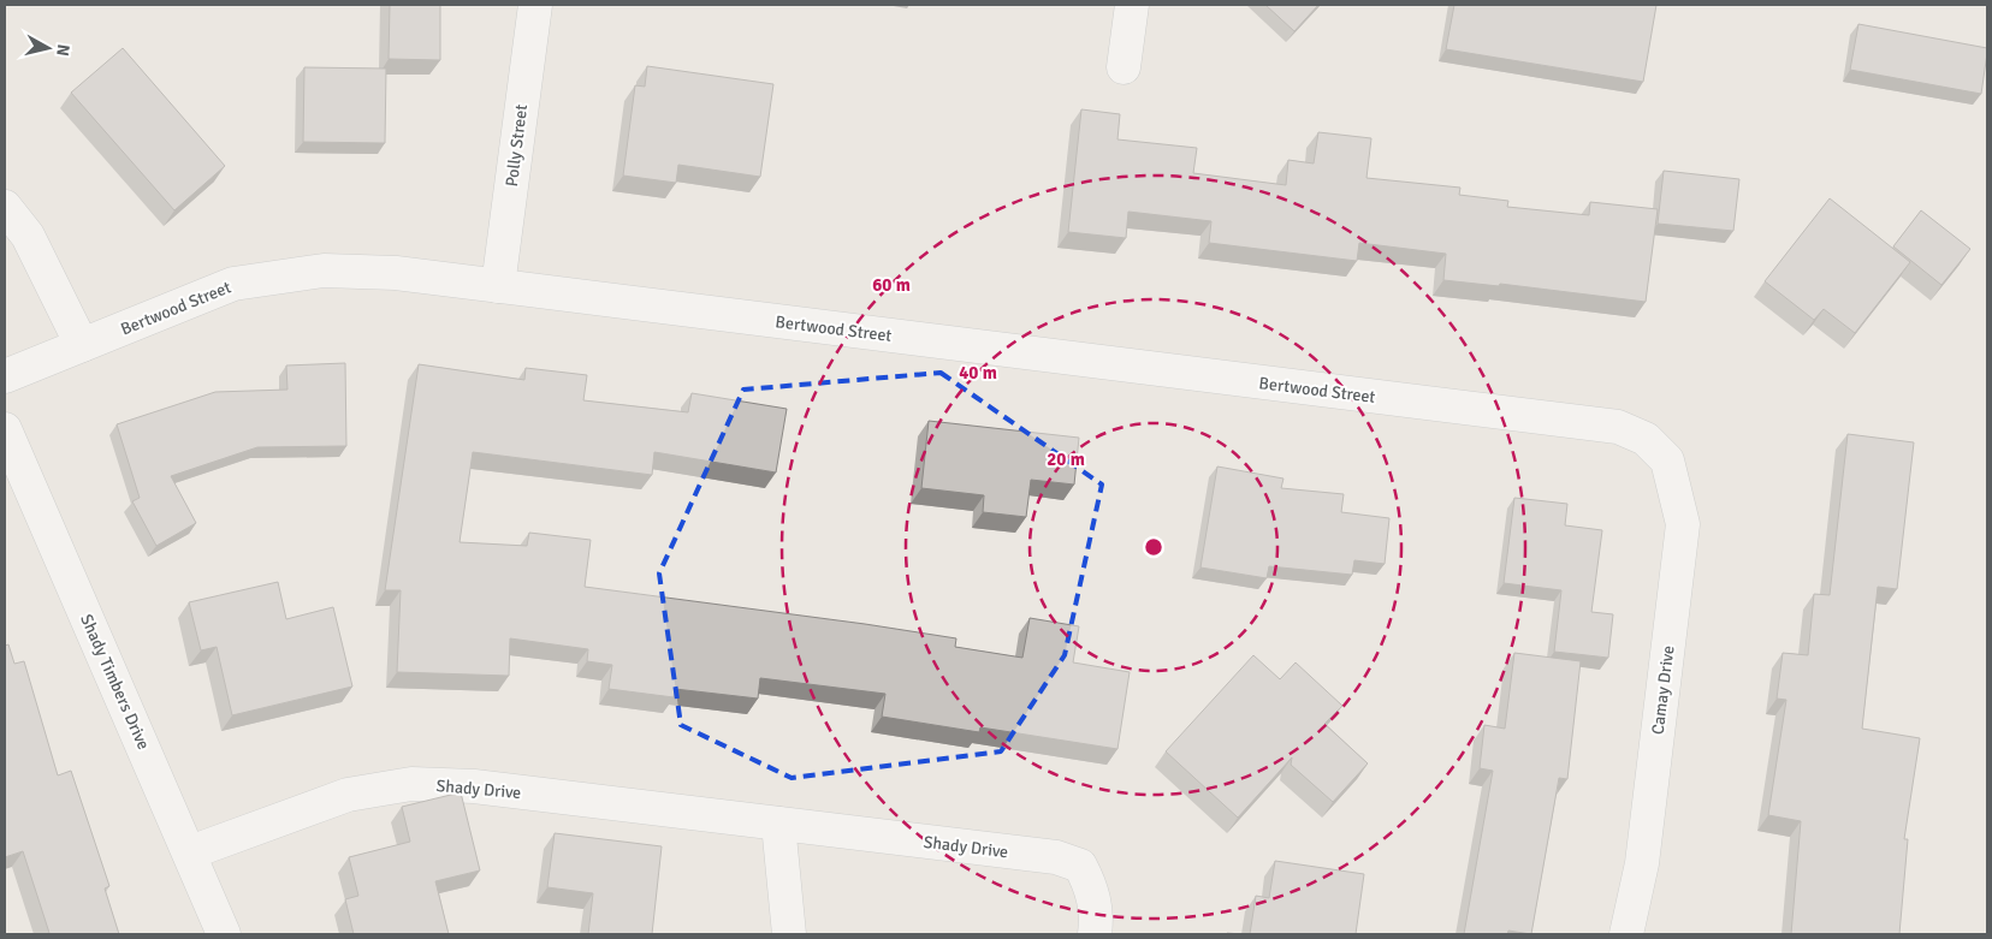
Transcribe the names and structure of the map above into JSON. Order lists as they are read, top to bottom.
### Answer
{
  "streets": {
    "street": [
      "Polly Street",
      "Bertwood Street",
      "Shady Timbers Drive",
      "Camay Drive",
      "Shady Drive"
    ]
  },
  "crossings": [
    ["Polly Street", "Bertwood Street"],
    ["Bertwood Street", "Camay Drive"],
    ["Shady Timbers Drive", "Shady Drive"]
  ],
  "north": "right",
  "rings": ["60 m", "40 m", "20 m"]
}
